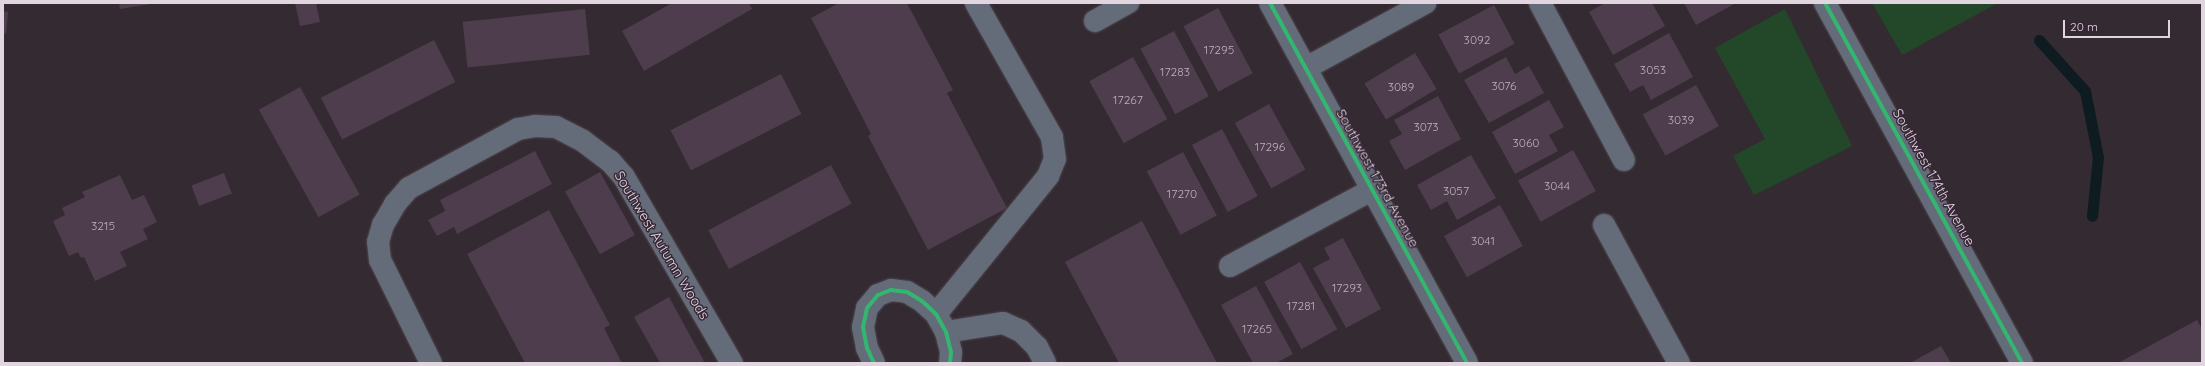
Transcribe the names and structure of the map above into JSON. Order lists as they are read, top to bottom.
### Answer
{
  "streets": {
    "street": ["Southwest 174th Avenue", "Southwest 173rd Avenue", "Southwest Autumn Woods"]
  },
  "house_numbers": [
    "3092",
    "17295",
    "3053",
    "17283",
    "3076",
    "3089",
    "17267",
    "3039",
    "3073",
    "3060",
    "17296",
    "3044",
    "3057",
    "17270",
    "3215",
    "3041",
    "17293",
    "17281",
    "17265"
  ],
  "scale_bar": "20 m"
}
